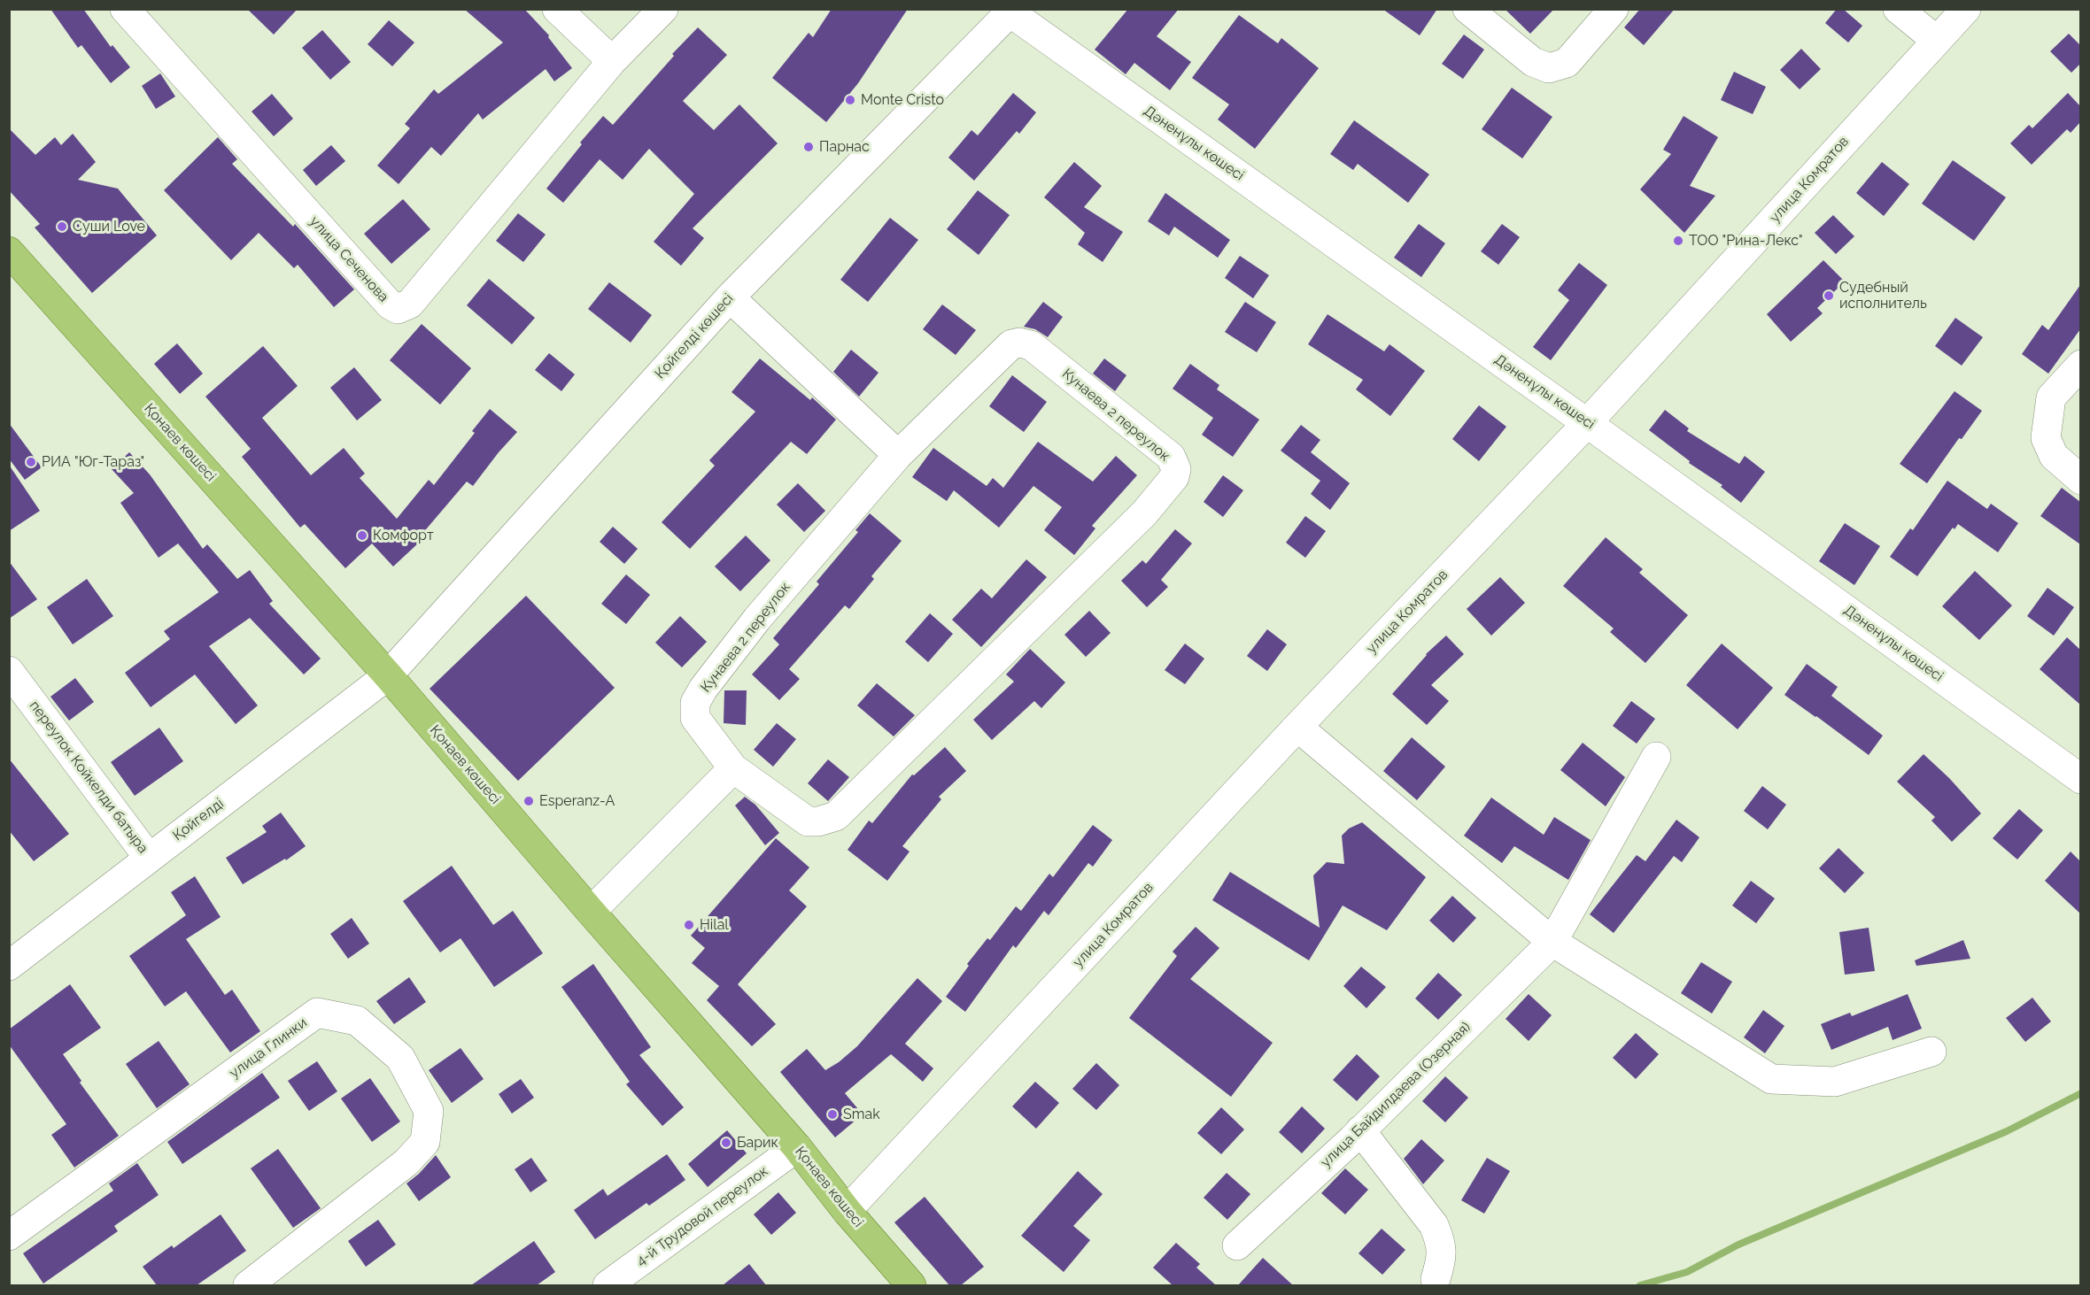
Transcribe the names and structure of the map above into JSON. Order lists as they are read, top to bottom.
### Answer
{
  "streets": {
    "main road": ["Қонаев көшесі"],
    "street": [
      "Дәненұлы көшесі",
      "улица Комратов",
      "улица Сеченова",
      "Қойгелді көшесі",
      "Кунаева 2 переулок",
      "переулок Койкелди батыра",
      "Қойгелді",
      "улица Глинки",
      "улица Байдилдаева (Озерная)",
      "4-й Трудовой переулок"
    ]
  },
  "crossings": [
    ["Дәненұлы көшесі", "улица Комратов"],
    ["Дәненұлы көшесі", "Қойгелді көшесі"],
    ["улица Комратов", "Қонаев көшесі"],
    ["Қойгелді көшесі", "Қонаев көшесі"],
    ["Қойгелді көшесі", "Қойгелді"],
    ["Қонаев көшесі", "Қойгелді"],
    ["Қонаев көшесі", "4-й Трудовой переулок"],
    ["переулок Койкелди батыра", "Қойгелді"]
  ],
  "places": [
    "Monte Cristo",
    "Парнас",
    "Суши Love",
    "ТОО \"Рина-Лекс\"",
    "Судебный исполнитель",
    "РИА \"Юг-Тараз\"",
    "Комфорт",
    "Esperanz-A",
    "Hilal",
    "Smak",
    "Барик"
  ]
}
